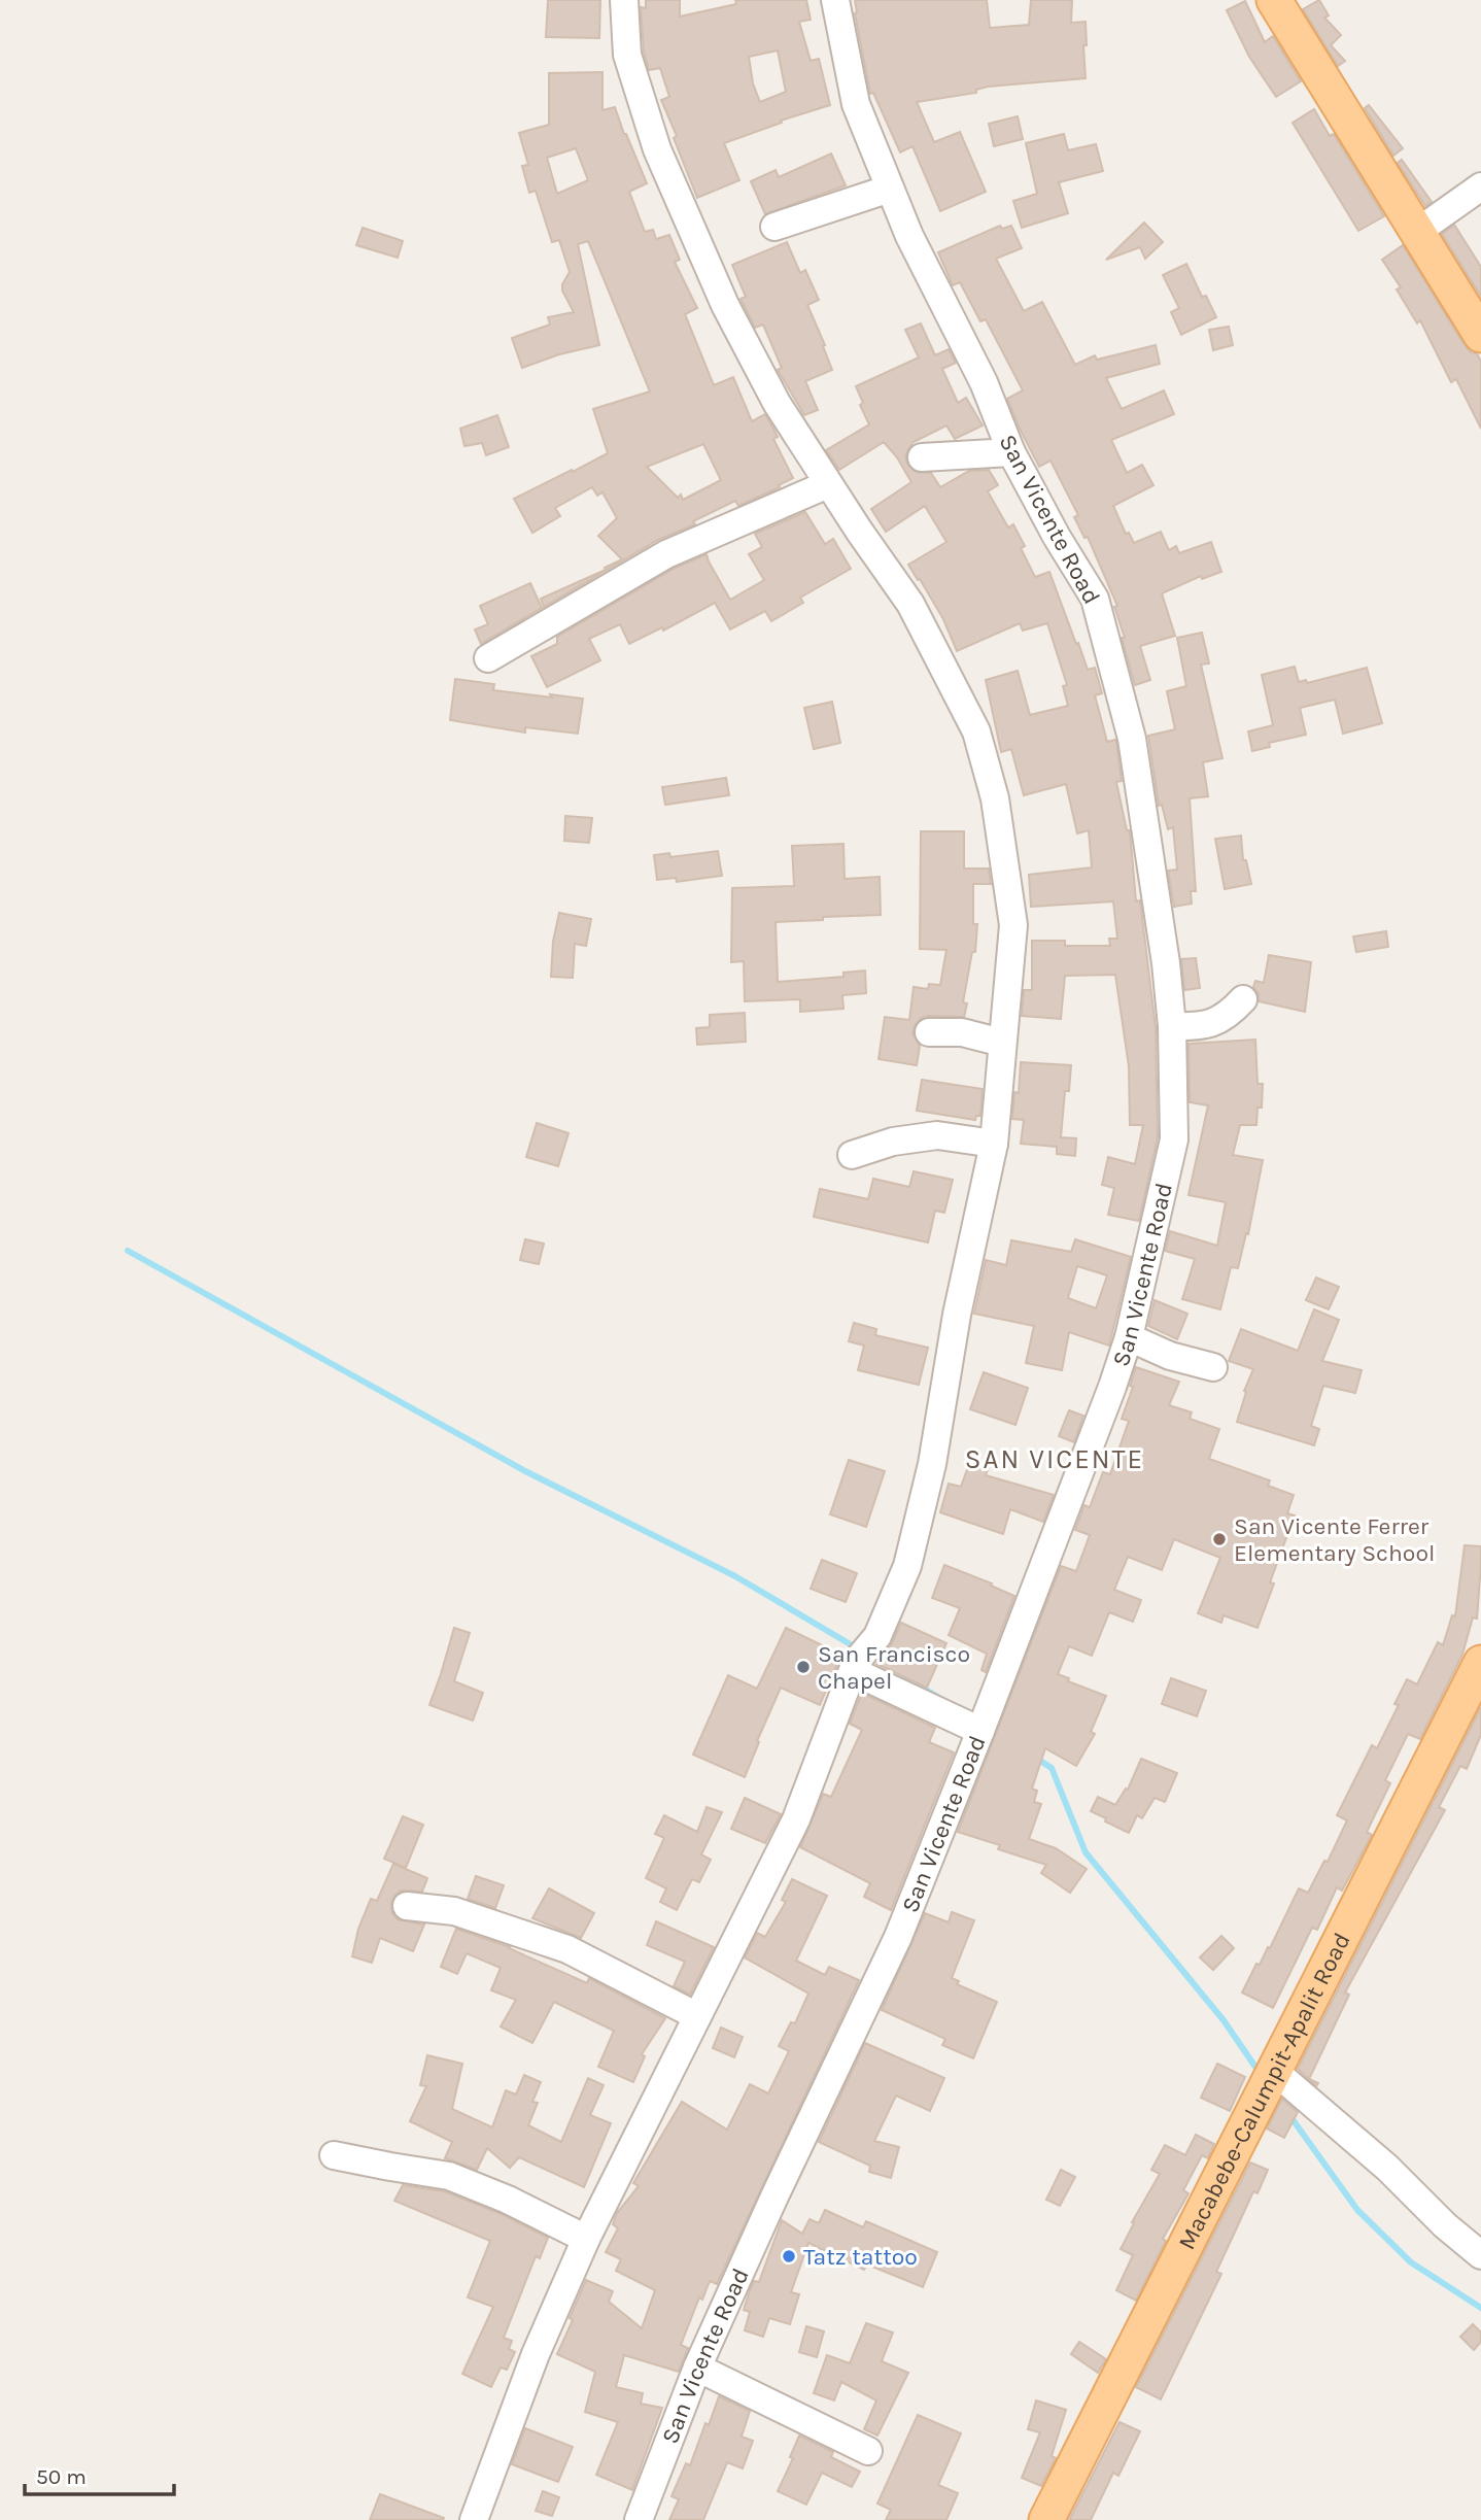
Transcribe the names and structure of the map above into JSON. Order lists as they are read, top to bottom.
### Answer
{
  "streets": {
    "main road": ["Macabebe-Calumpit-Apalit Road"],
    "street": ["San Vicente Road"]
  },
  "districts": ["SAN VICENTE"],
  "places": ["San Vicente Ferrer Elementary School", "San Francisco Chapel", "Tatz tattoo"],
  "scale_bar": "50 m"
}
